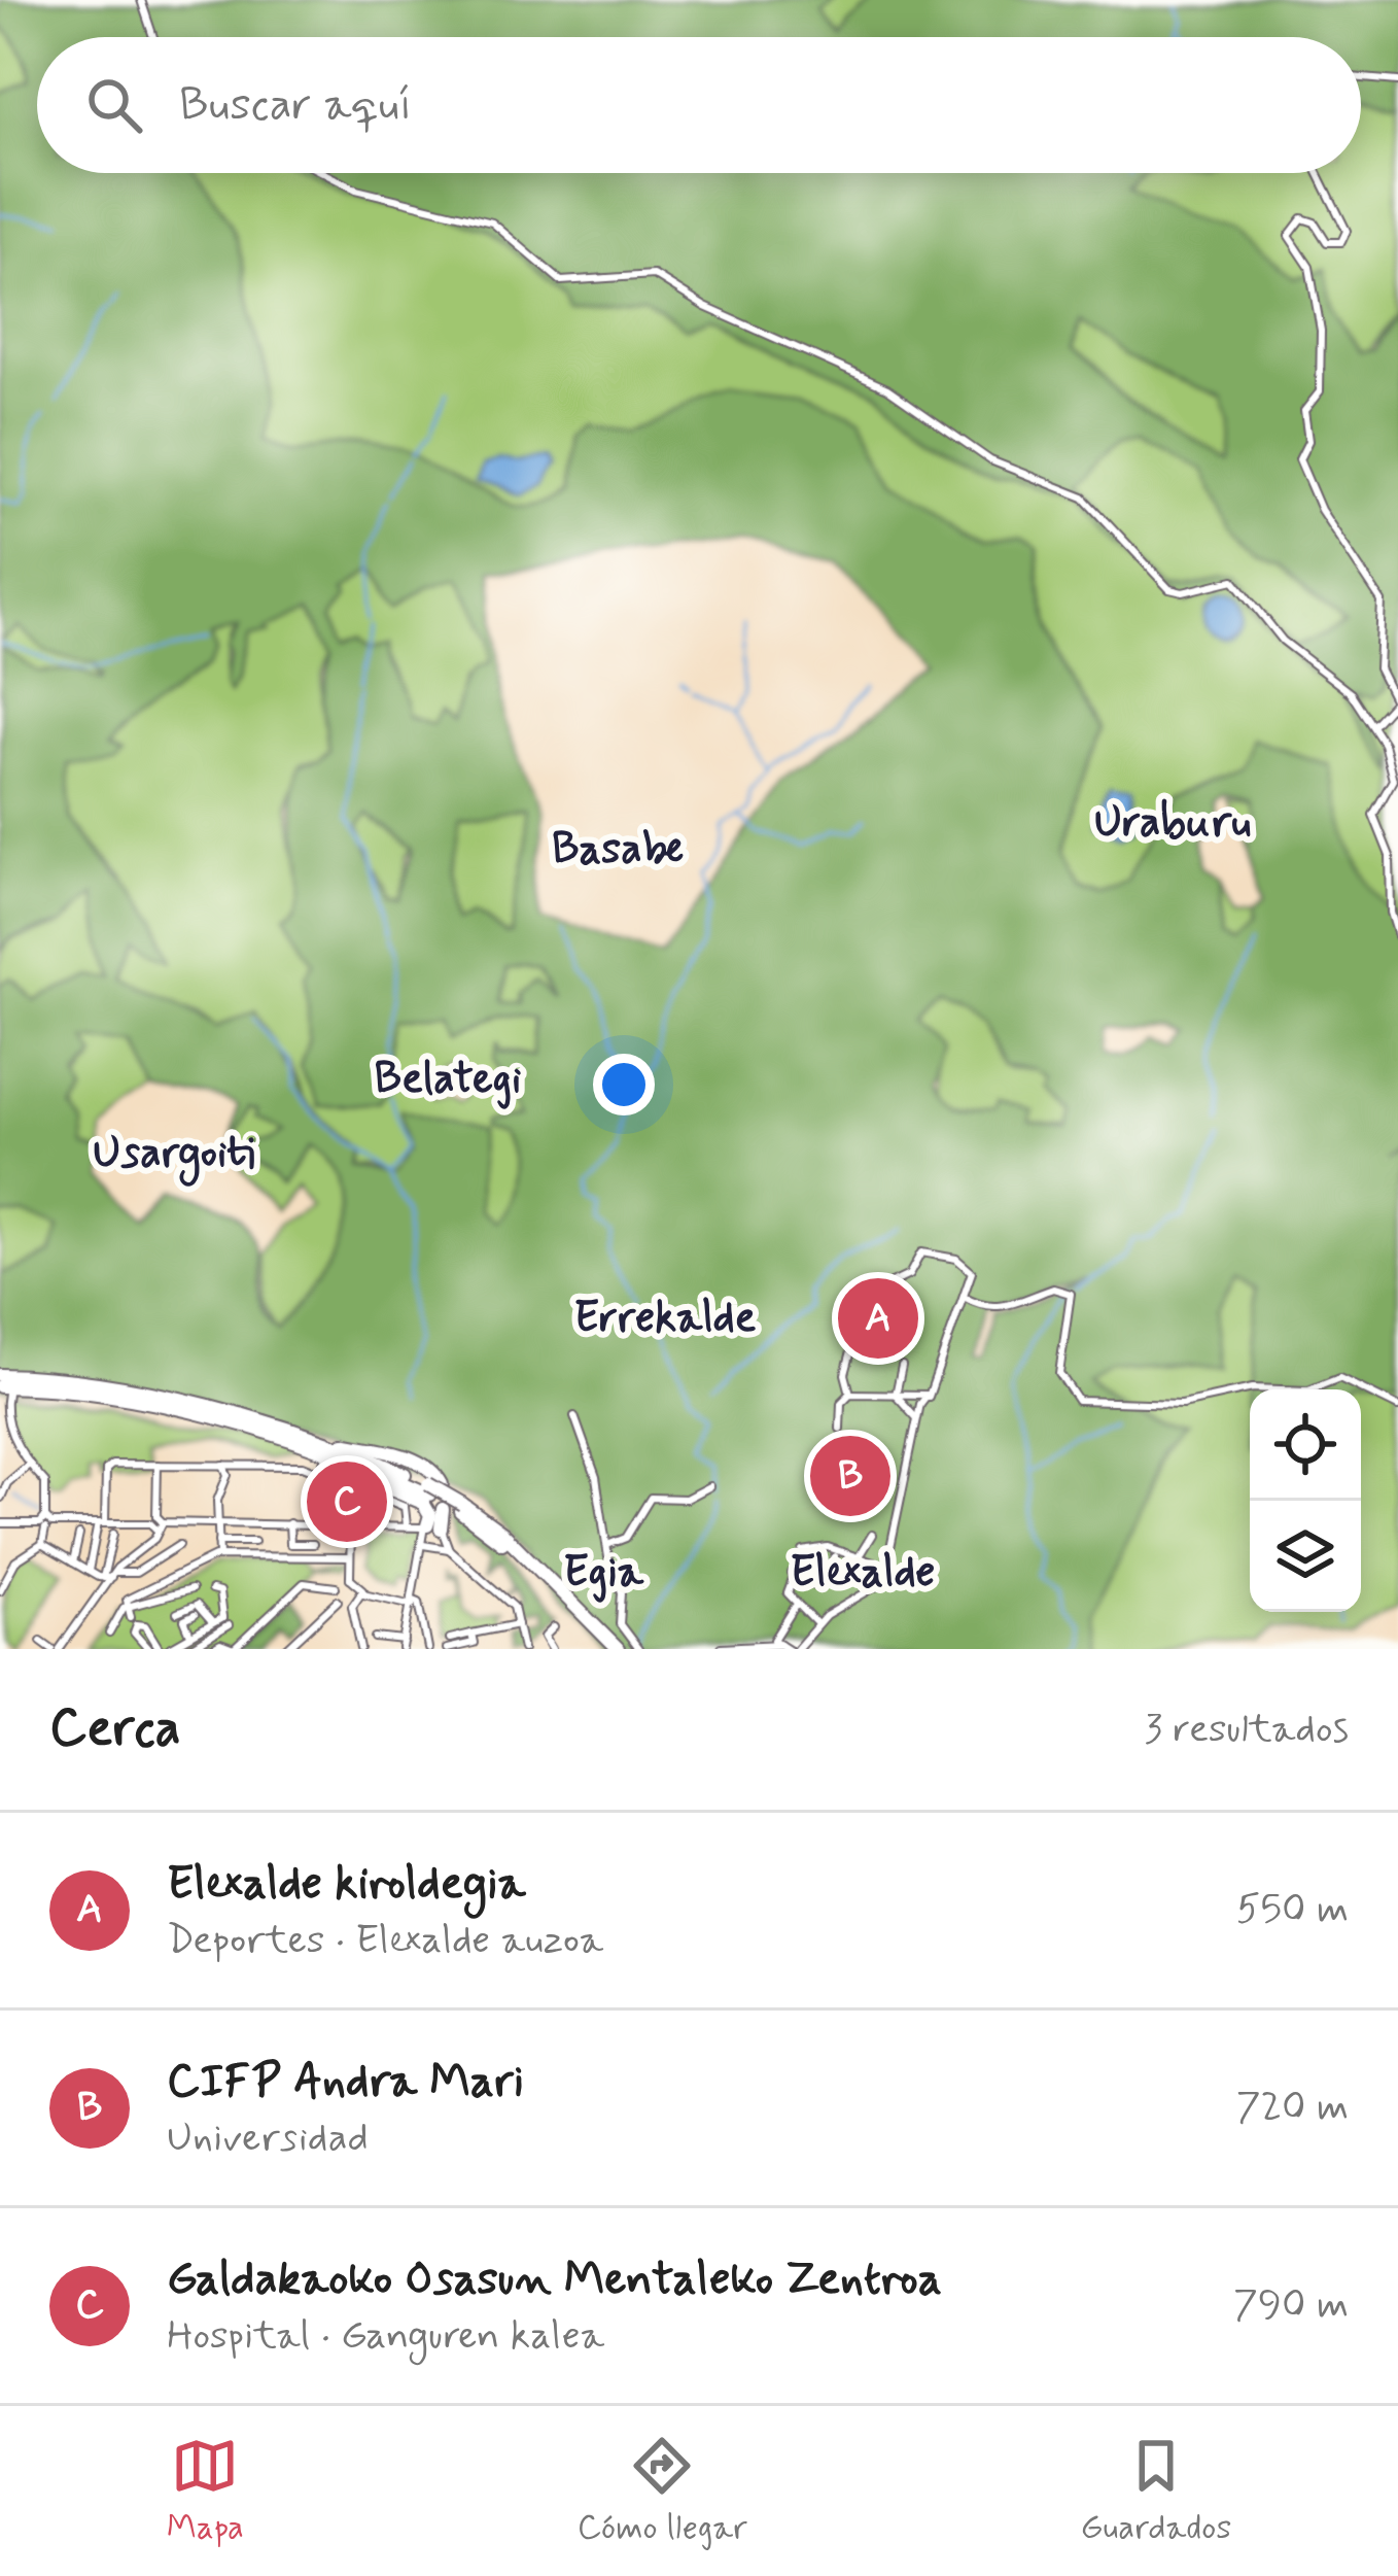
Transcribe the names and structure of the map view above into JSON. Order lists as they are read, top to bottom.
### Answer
{
  "districts": [
    "Uraburu",
    "Basabe",
    "Belategi",
    "Usargoiti",
    "Errekalde",
    "Egia",
    "Elexalde"
  ],
  "page": {
    "search": "Buscar aquí",
    "pins": ["A", "B", "C"],
    "heading": ["Cerca", "3 resultados"],
    "list": [
      {
        "mark": "A",
        "name": "Elexalde kiroldegia",
        "note": "Deportes · Elexalde auzoa",
        "value": "550 m"
      },
      {
        "mark": "B",
        "name": "CIFP Andra Mari",
        "note": "Universidad",
        "value": "720 m"
      },
      {
        "mark": "C",
        "name": "Galdakaoko Osasun Mentaleko Zentroa",
        "note": "Hospital · Ganguren kalea",
        "value": "790 m"
      }
    ],
    "nav": ["Mapa", "Cómo llegar", "Guardados"]
  }
}
